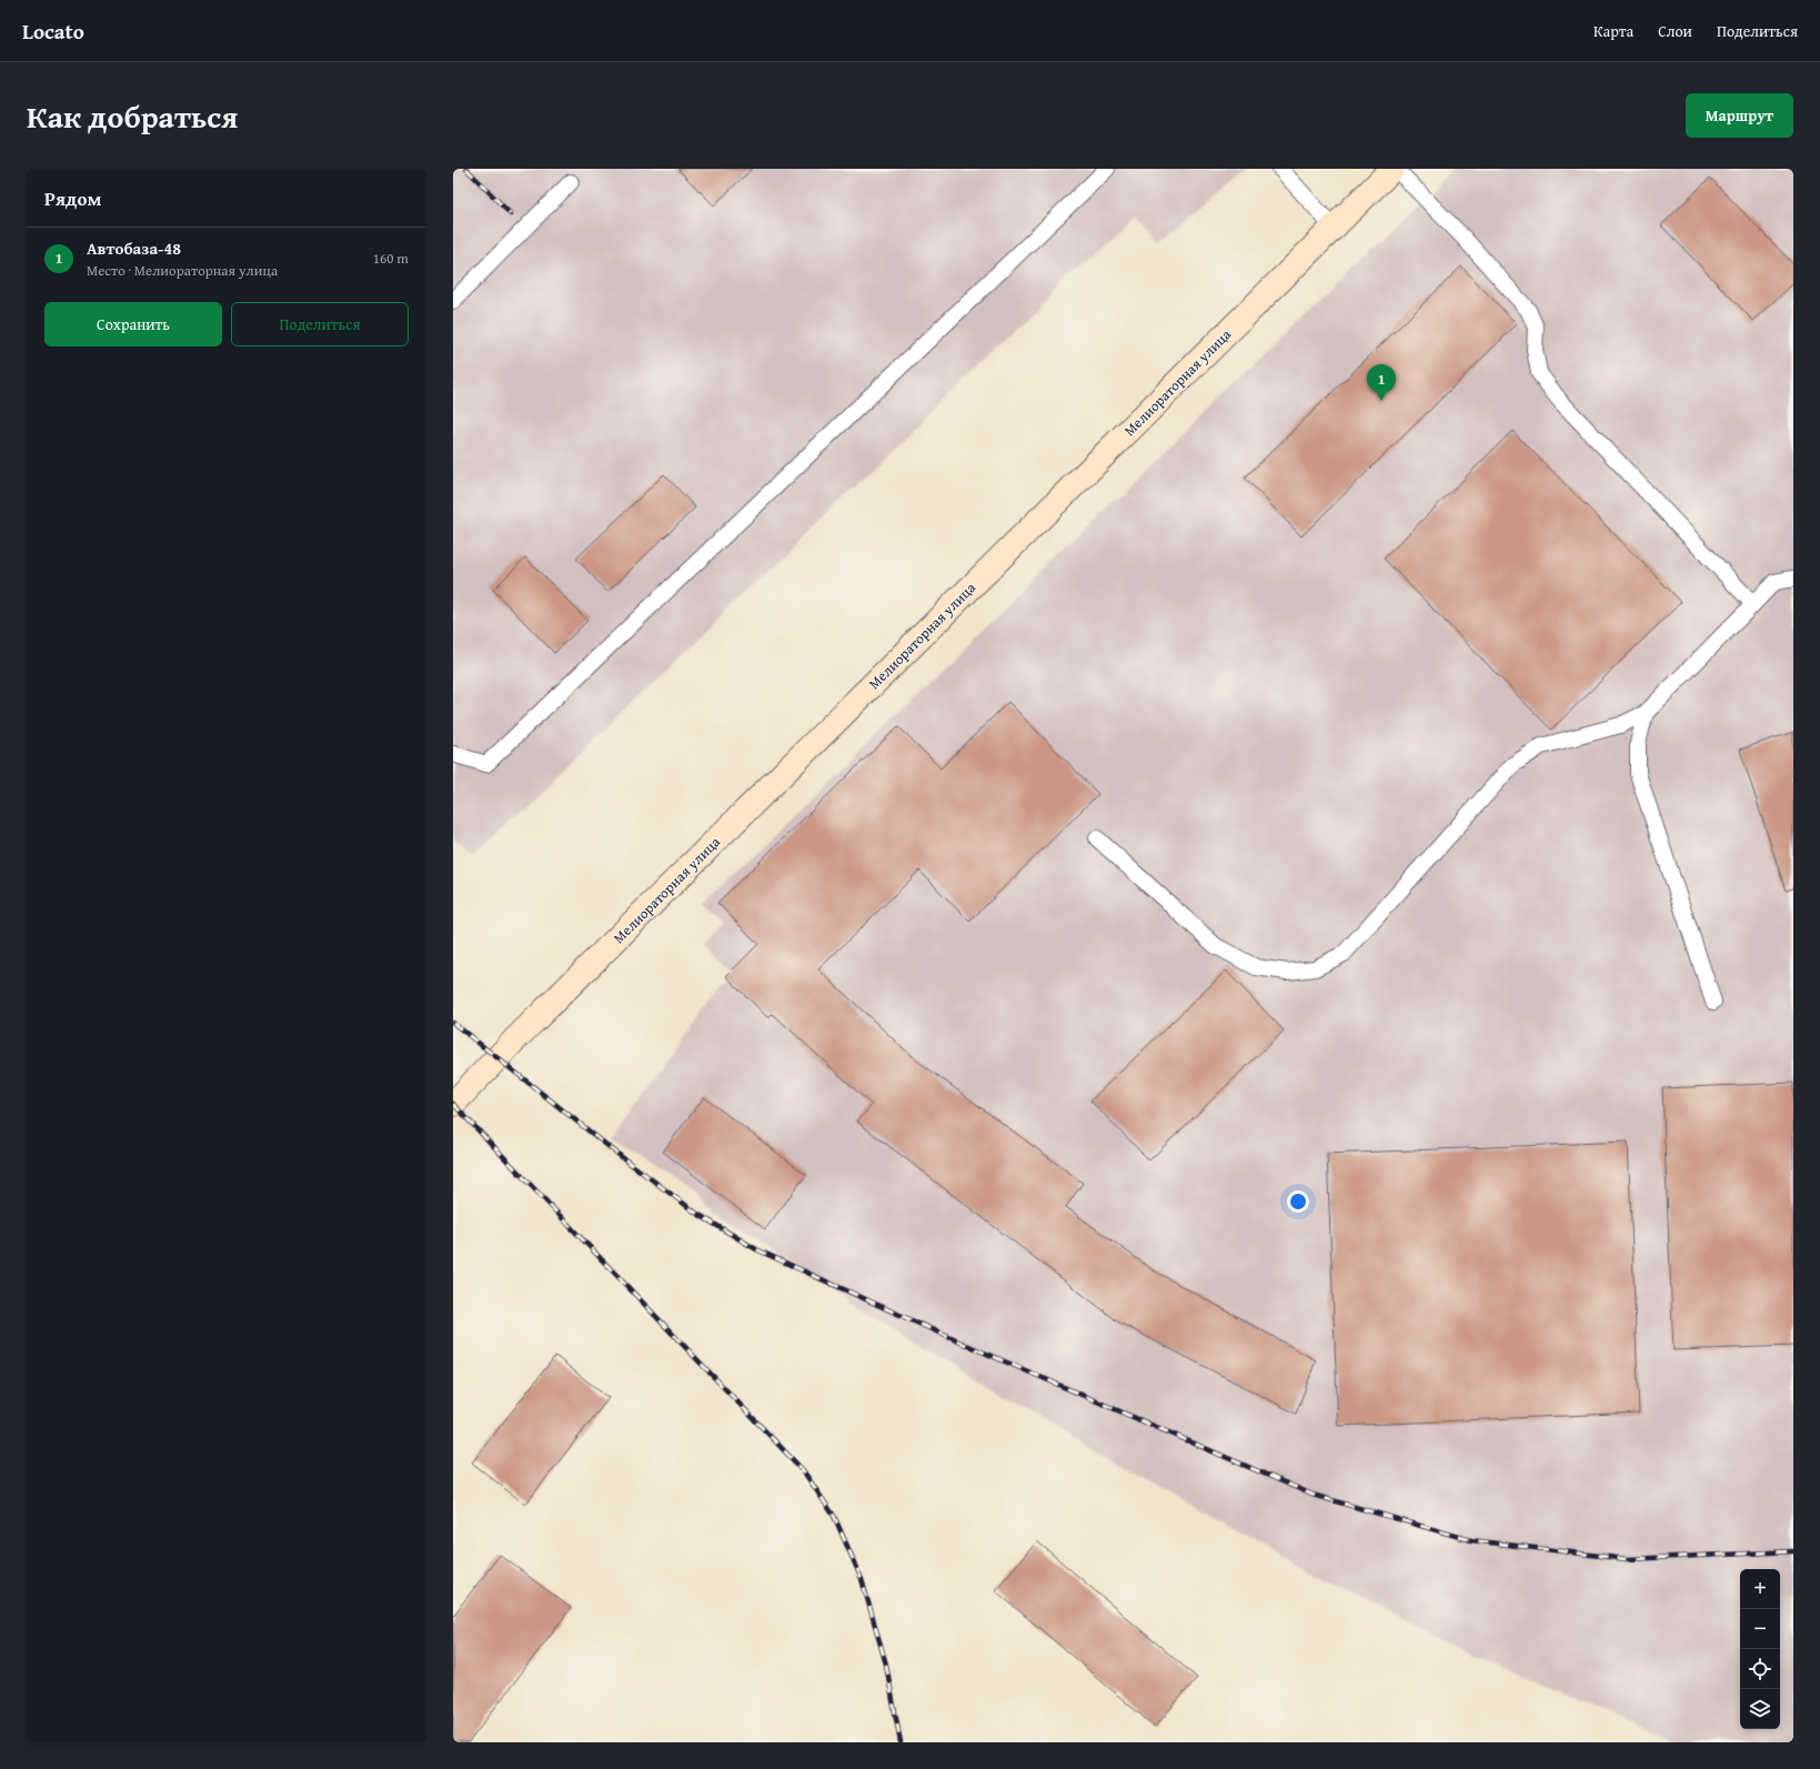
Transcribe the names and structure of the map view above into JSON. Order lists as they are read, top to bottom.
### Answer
{
  "streets": {
    "street": ["Мелиораторная улица"]
  },
  "page": {
    "header": "Locato",
    "nav": ["Карта", "Слои", "Поделиться"],
    "title": "Как добраться",
    "buttons": [
      "Маршрут",
      ["Сохранить", "Поделиться"]
    ],
    "heading": "Рядом",
    "list": [
      {
        "mark": "1",
        "name": "Автобаза-48",
        "note": "Место · Мелиораторная улица",
        "value": "160 m"
      }
    ],
    "pins": "1",
    "map_buttons": ["+", "−"]
  }
}
